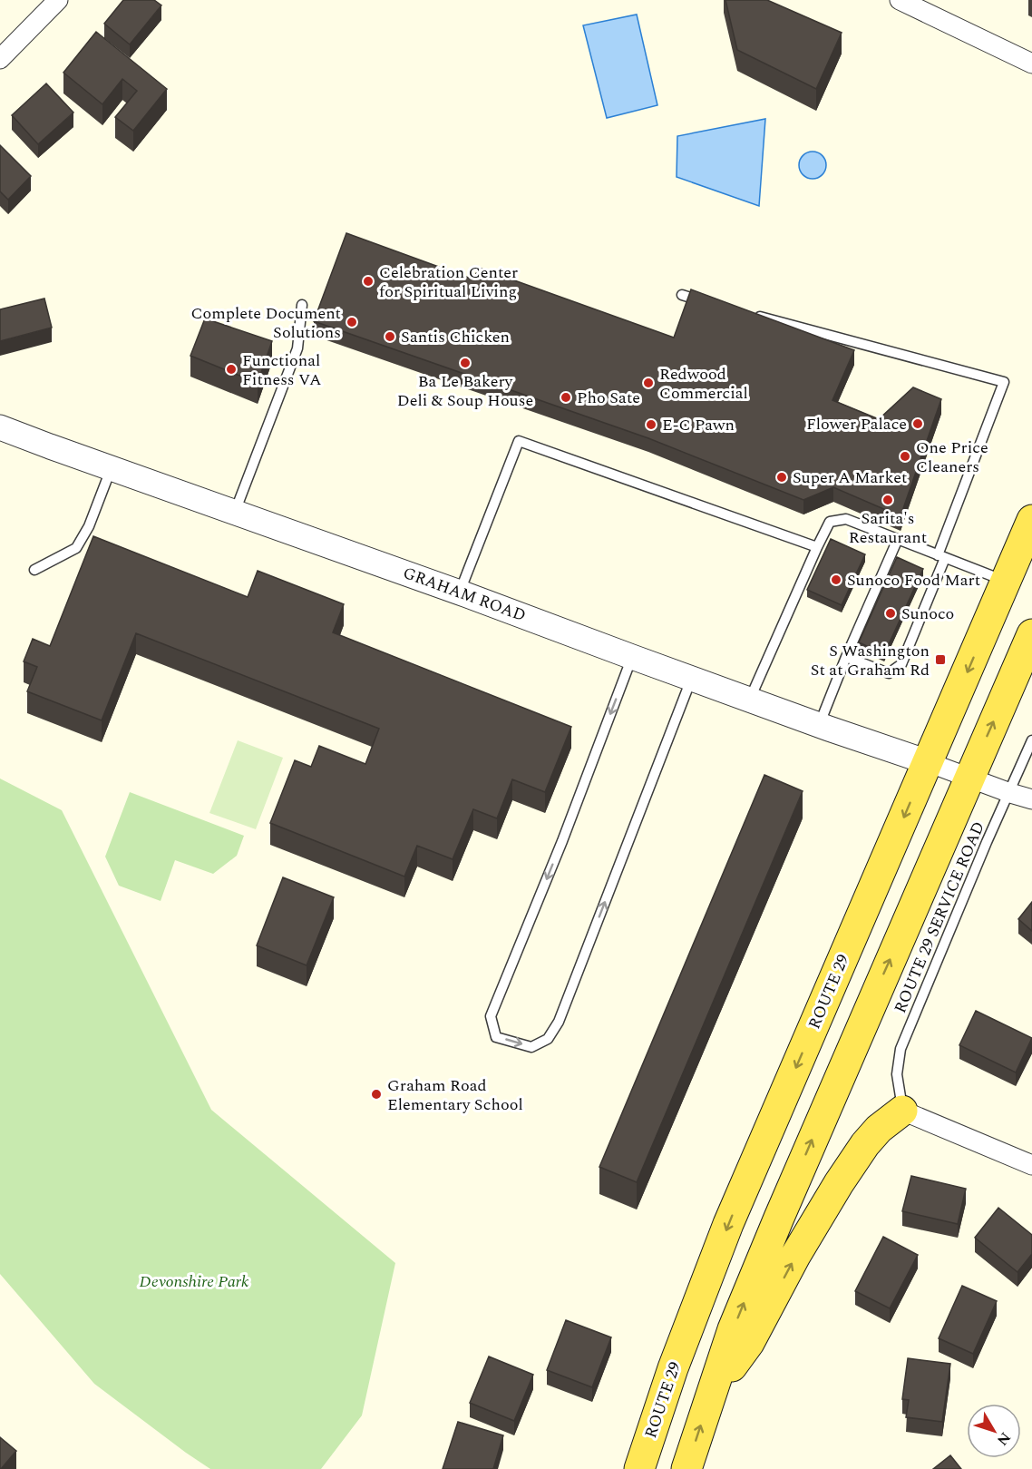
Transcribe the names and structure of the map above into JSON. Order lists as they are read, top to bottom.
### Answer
{
  "streets": {
    "main road": ["ROUTE 29"],
    "street": ["GRAHAM ROAD"],
    "lane": ["ROUTE 29 SERVICE ROAD"]
  },
  "crossings": [
    ["GRAHAM ROAD", "ROUTE 29"]
  ],
  "parks": ["Devonshire Park"],
  "places": {
    "other": [
      "Celebration Center for Spiritual Living",
      "Complete Document Solutions",
      "Santis Chicken",
      "Ba Le Bakery Deli & Soup House",
      "Functional Fitness VA",
      "Redwood Commercial",
      "Pho Sate",
      "Flower Palace",
      "E-C Pawn",
      "One Price Cleaners",
      "Super A Market",
      "Sarita's Restaurant",
      "Sunoco Food Mart",
      "Sunoco",
      "Graham Road Elementary School"
    ],
    "transit": ["S Washington St at Graham Rd"]
  },
  "north": "bottom right"
}
